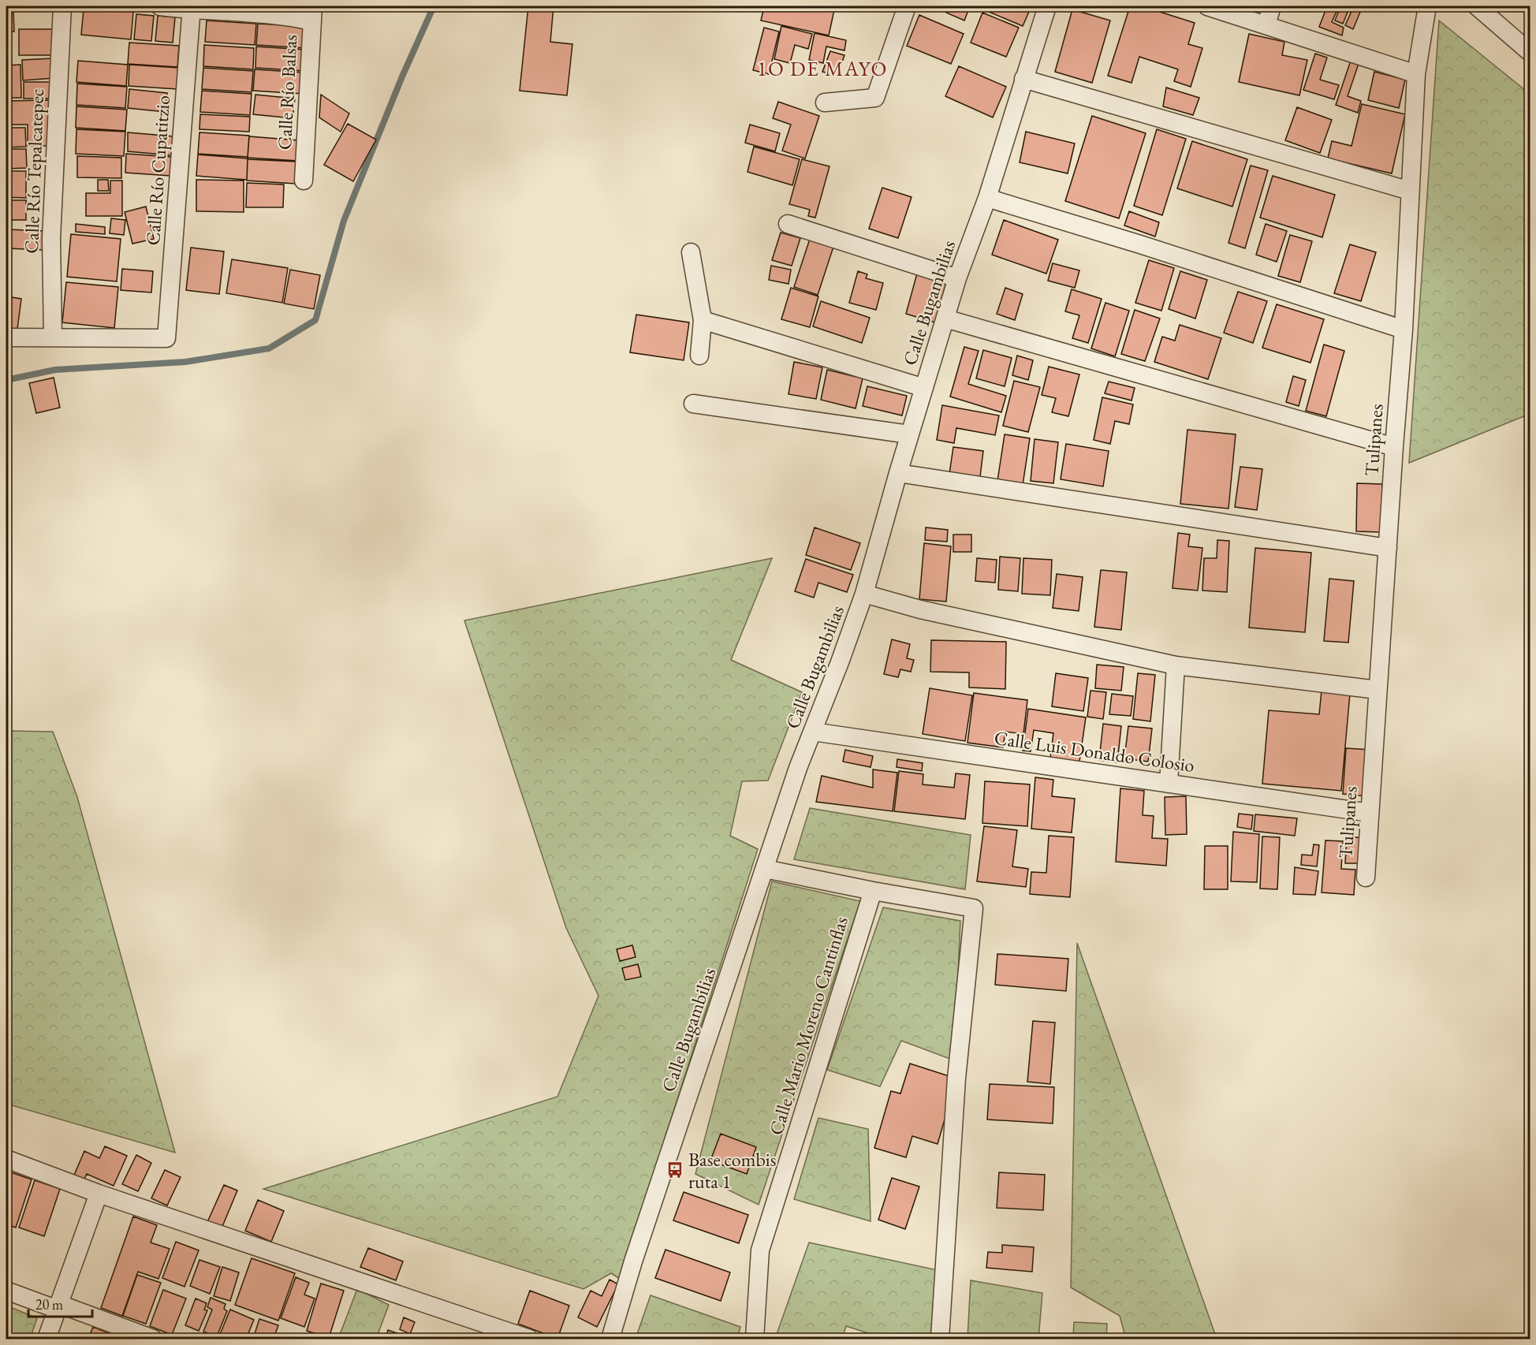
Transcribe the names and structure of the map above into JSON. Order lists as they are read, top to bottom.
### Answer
{
  "streets": {
    "street": [
      "Calle Río Balsas",
      "Calle Río Cupatitzio",
      "Calle Río Tepalcatepec",
      "Calle Bugambilias",
      "Tulipanes",
      "Calle Luis Donaldo Colosio",
      "Calle Mario Moreno Cantinflas"
    ]
  },
  "crossings": [
    ["Calle Río Cupatitzio", "Calle Río Tepalcatepec"],
    ["Calle Bugambilias", "Calle Luis Donaldo Colosio"],
    ["Tulipanes", "Calle Luis Donaldo Colosio"]
  ],
  "districts": ["1O DE MAYO"],
  "places": {
    "bus stop": ["Base combis ruta 1"]
  },
  "scale_bar": "20 m"
}
